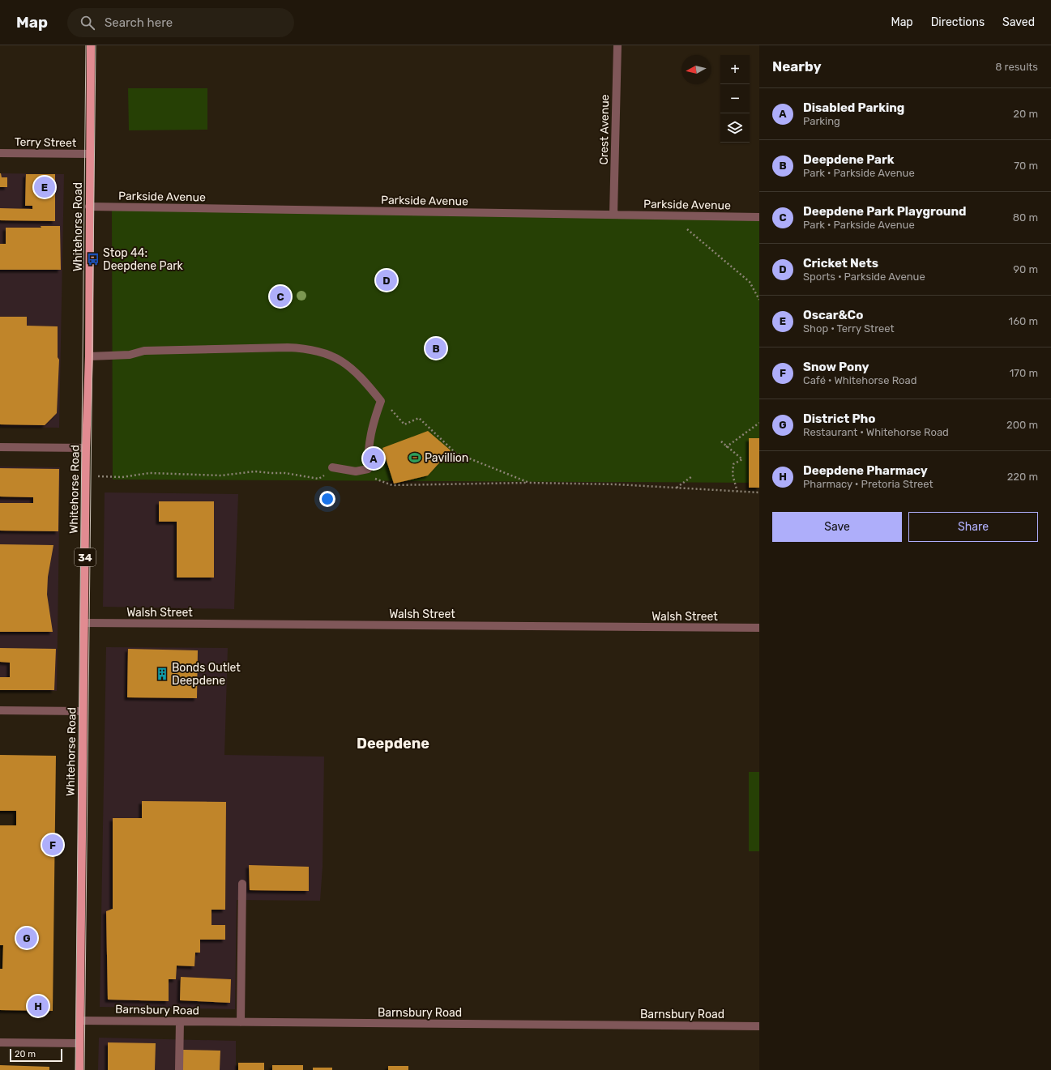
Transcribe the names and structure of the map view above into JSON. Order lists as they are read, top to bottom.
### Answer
{
  "streets": {
    "main road": ["Whitehorse Road", "34"],
    "street": [
      "Crest Avenue",
      "Terry Street",
      "Parkside Avenue",
      "Walsh Street",
      "Barnsbury Road"
    ]
  },
  "crossings": [
    ["Crest Avenue", "Parkside Avenue"],
    ["Terry Street", "Whitehorse Road"],
    ["Parkside Avenue", "Whitehorse Road"],
    ["Whitehorse Road", "Walsh Street"],
    ["Whitehorse Road", "Barnsbury Road"]
  ],
  "districts": ["Deepdene"],
  "places": {
    "bus stop": ["Stop 44: Deepdene Park"],
    "sports": ["Pavillion"],
    "building": ["Bonds Outlet Deepdene"]
  },
  "scale_bar": "20 m",
  "north": "left",
  "page": {
    "header": "Map",
    "search": "Search here",
    "nav": ["Map", "Directions", "Saved"],
    "heading": ["Nearby", "8 results"],
    "map_buttons": ["+", "−"],
    "list": [
      {
        "mark": "A",
        "name": "Disabled Parking",
        "note": "Parking",
        "value": "20 m"
      },
      {
        "mark": "B",
        "name": "Deepdene Park",
        "note": "Park · Parkside Avenue",
        "value": "70 m"
      },
      {
        "mark": "C",
        "name": "Deepdene Park Playground",
        "note": "Park · Parkside Avenue",
        "value": "80 m"
      },
      {
        "mark": "D",
        "name": "Cricket Nets",
        "note": "Sports · Parkside Avenue",
        "value": "90 m"
      },
      {
        "mark": "E",
        "name": "Oscar&Co",
        "note": "Shop · Terry Street",
        "value": "160 m"
      },
      {
        "mark": "F",
        "name": "Snow Pony",
        "note": "Café · Whitehorse Road",
        "value": "170 m"
      },
      {
        "mark": "G",
        "name": "District Pho",
        "note": "Restaurant · Whitehorse Road",
        "value": "200 m"
      },
      {
        "mark": "H",
        "name": "Deepdene Pharmacy",
        "note": "Pharmacy · Pretoria Street",
        "value": "220 m"
      }
    ],
    "pins": [
      "E",
      "D",
      "C",
      "B",
      "A",
      "F",
      "G",
      "H"
    ],
    "buttons": ["Save", "Share"],
    "scale": "20 m"
  }
}
